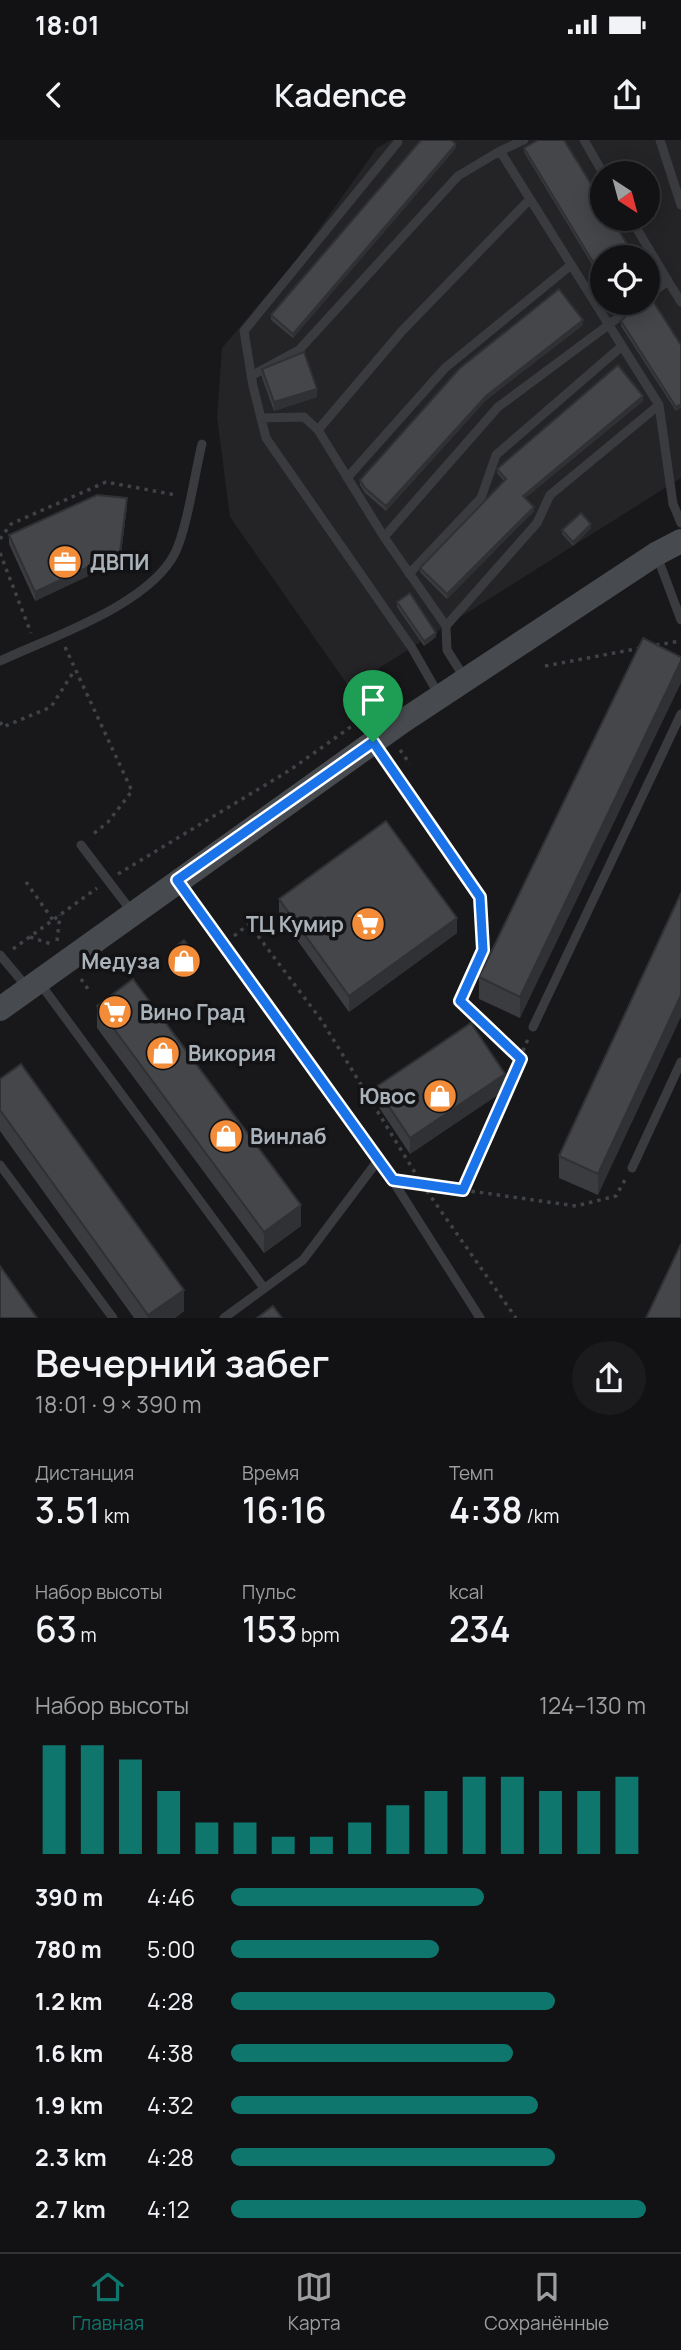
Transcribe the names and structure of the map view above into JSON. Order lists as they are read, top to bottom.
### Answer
{
  "places": {
    "office": ["ДВПИ"],
    "supermarket": ["ТЦ Кумир", "Вино Град"],
    "shop": [
      "Медуза",
      "Викория",
      "Ювос",
      "Винлаб"
    ]
  },
  "north": "bottom right",
  "page": {
    "status": "18:01",
    "header": "Kadence",
    "heading": ["Вечерний забег", "18:01 · 9 × 390 m"],
    "stats": [
      ["Дистанция", "3.51 km"],
      ["Время", "16:16"],
      ["Темп", "4:38 /km"],
      ["Набор высоты", "63 m"],
      ["Пульс", "153 bpm"],
      ["kcal", "234"]
    ],
    "chart": ["Набор высоты", "124–130 m"],
    "list": [
      {
        "name": "390 m",
        "note": "4:46"
      },
      {
        "name": "780 m",
        "note": "5:00"
      },
      {
        "name": "1.2 km",
        "note": "4:28"
      },
      {
        "name": "1.6 km",
        "note": "4:38"
      },
      {
        "name": "1.9 km",
        "note": "4:32"
      },
      {
        "name": "2.3 km",
        "note": "4:28"
      },
      {
        "name": "2.7 km",
        "note": "4:12"
      }
    ],
    "tabs": ["Главная", "Карта", "Сохранённые"]
  }
}
